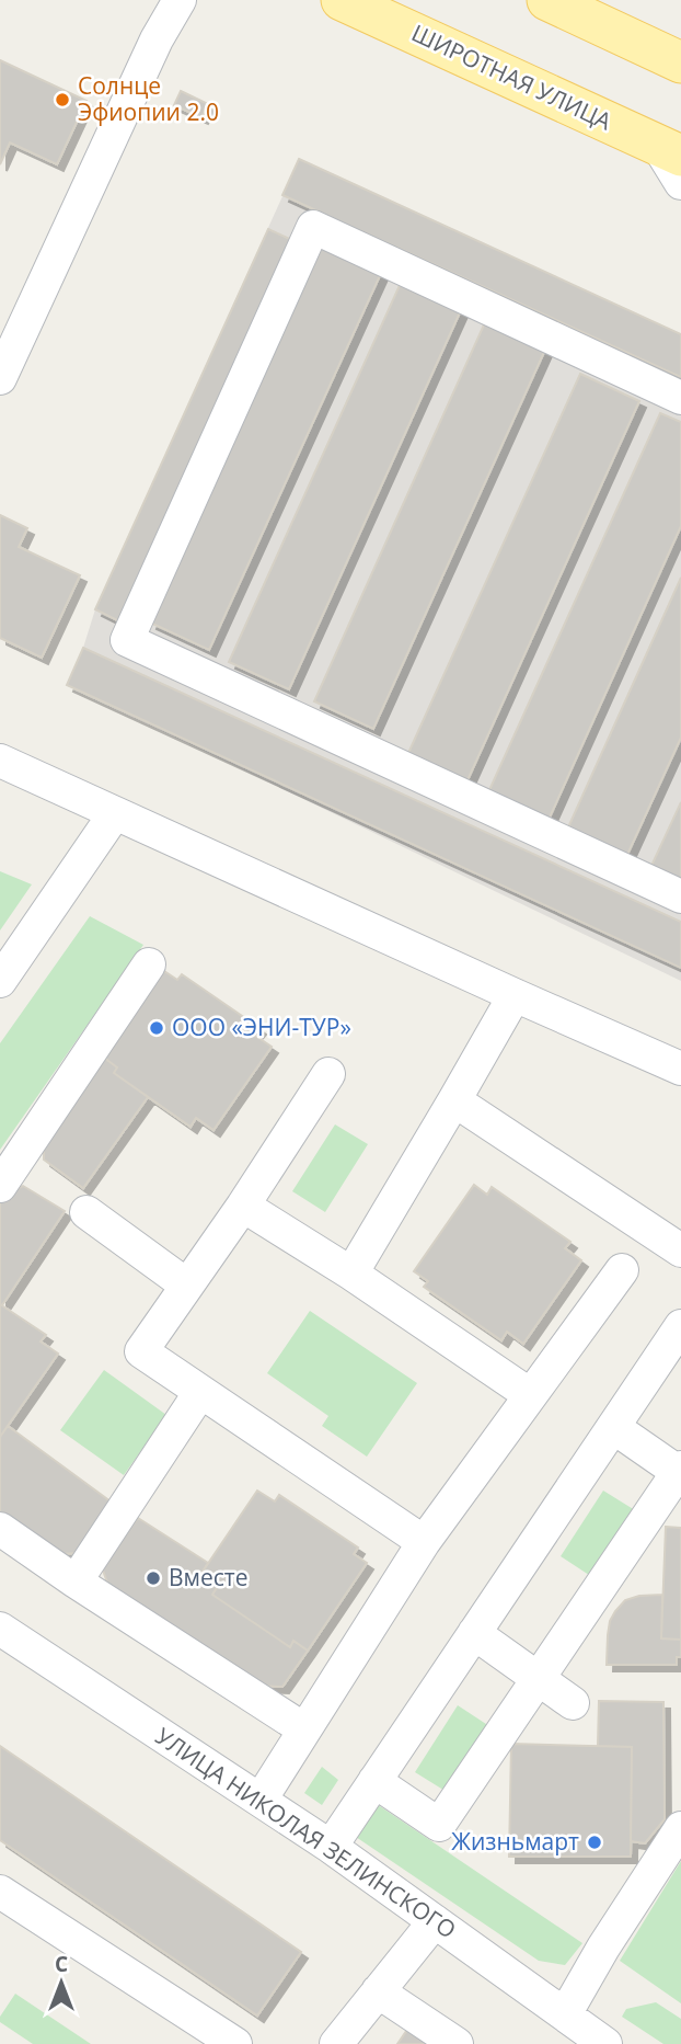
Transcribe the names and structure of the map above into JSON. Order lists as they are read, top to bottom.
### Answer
{
  "streets": {
    "main road": ["ШИРОТНАЯ УЛИЦА"],
    "street": ["УЛИЦА НИКОЛАЯ ЗЕЛИНСКОГО"]
  },
  "places": [
    "Солнце Эфиопии 2.0",
    "ООО «ЭНИ-ТУР»",
    "Вместе",
    "Жизньмарт"
  ],
  "north": "top"
}
